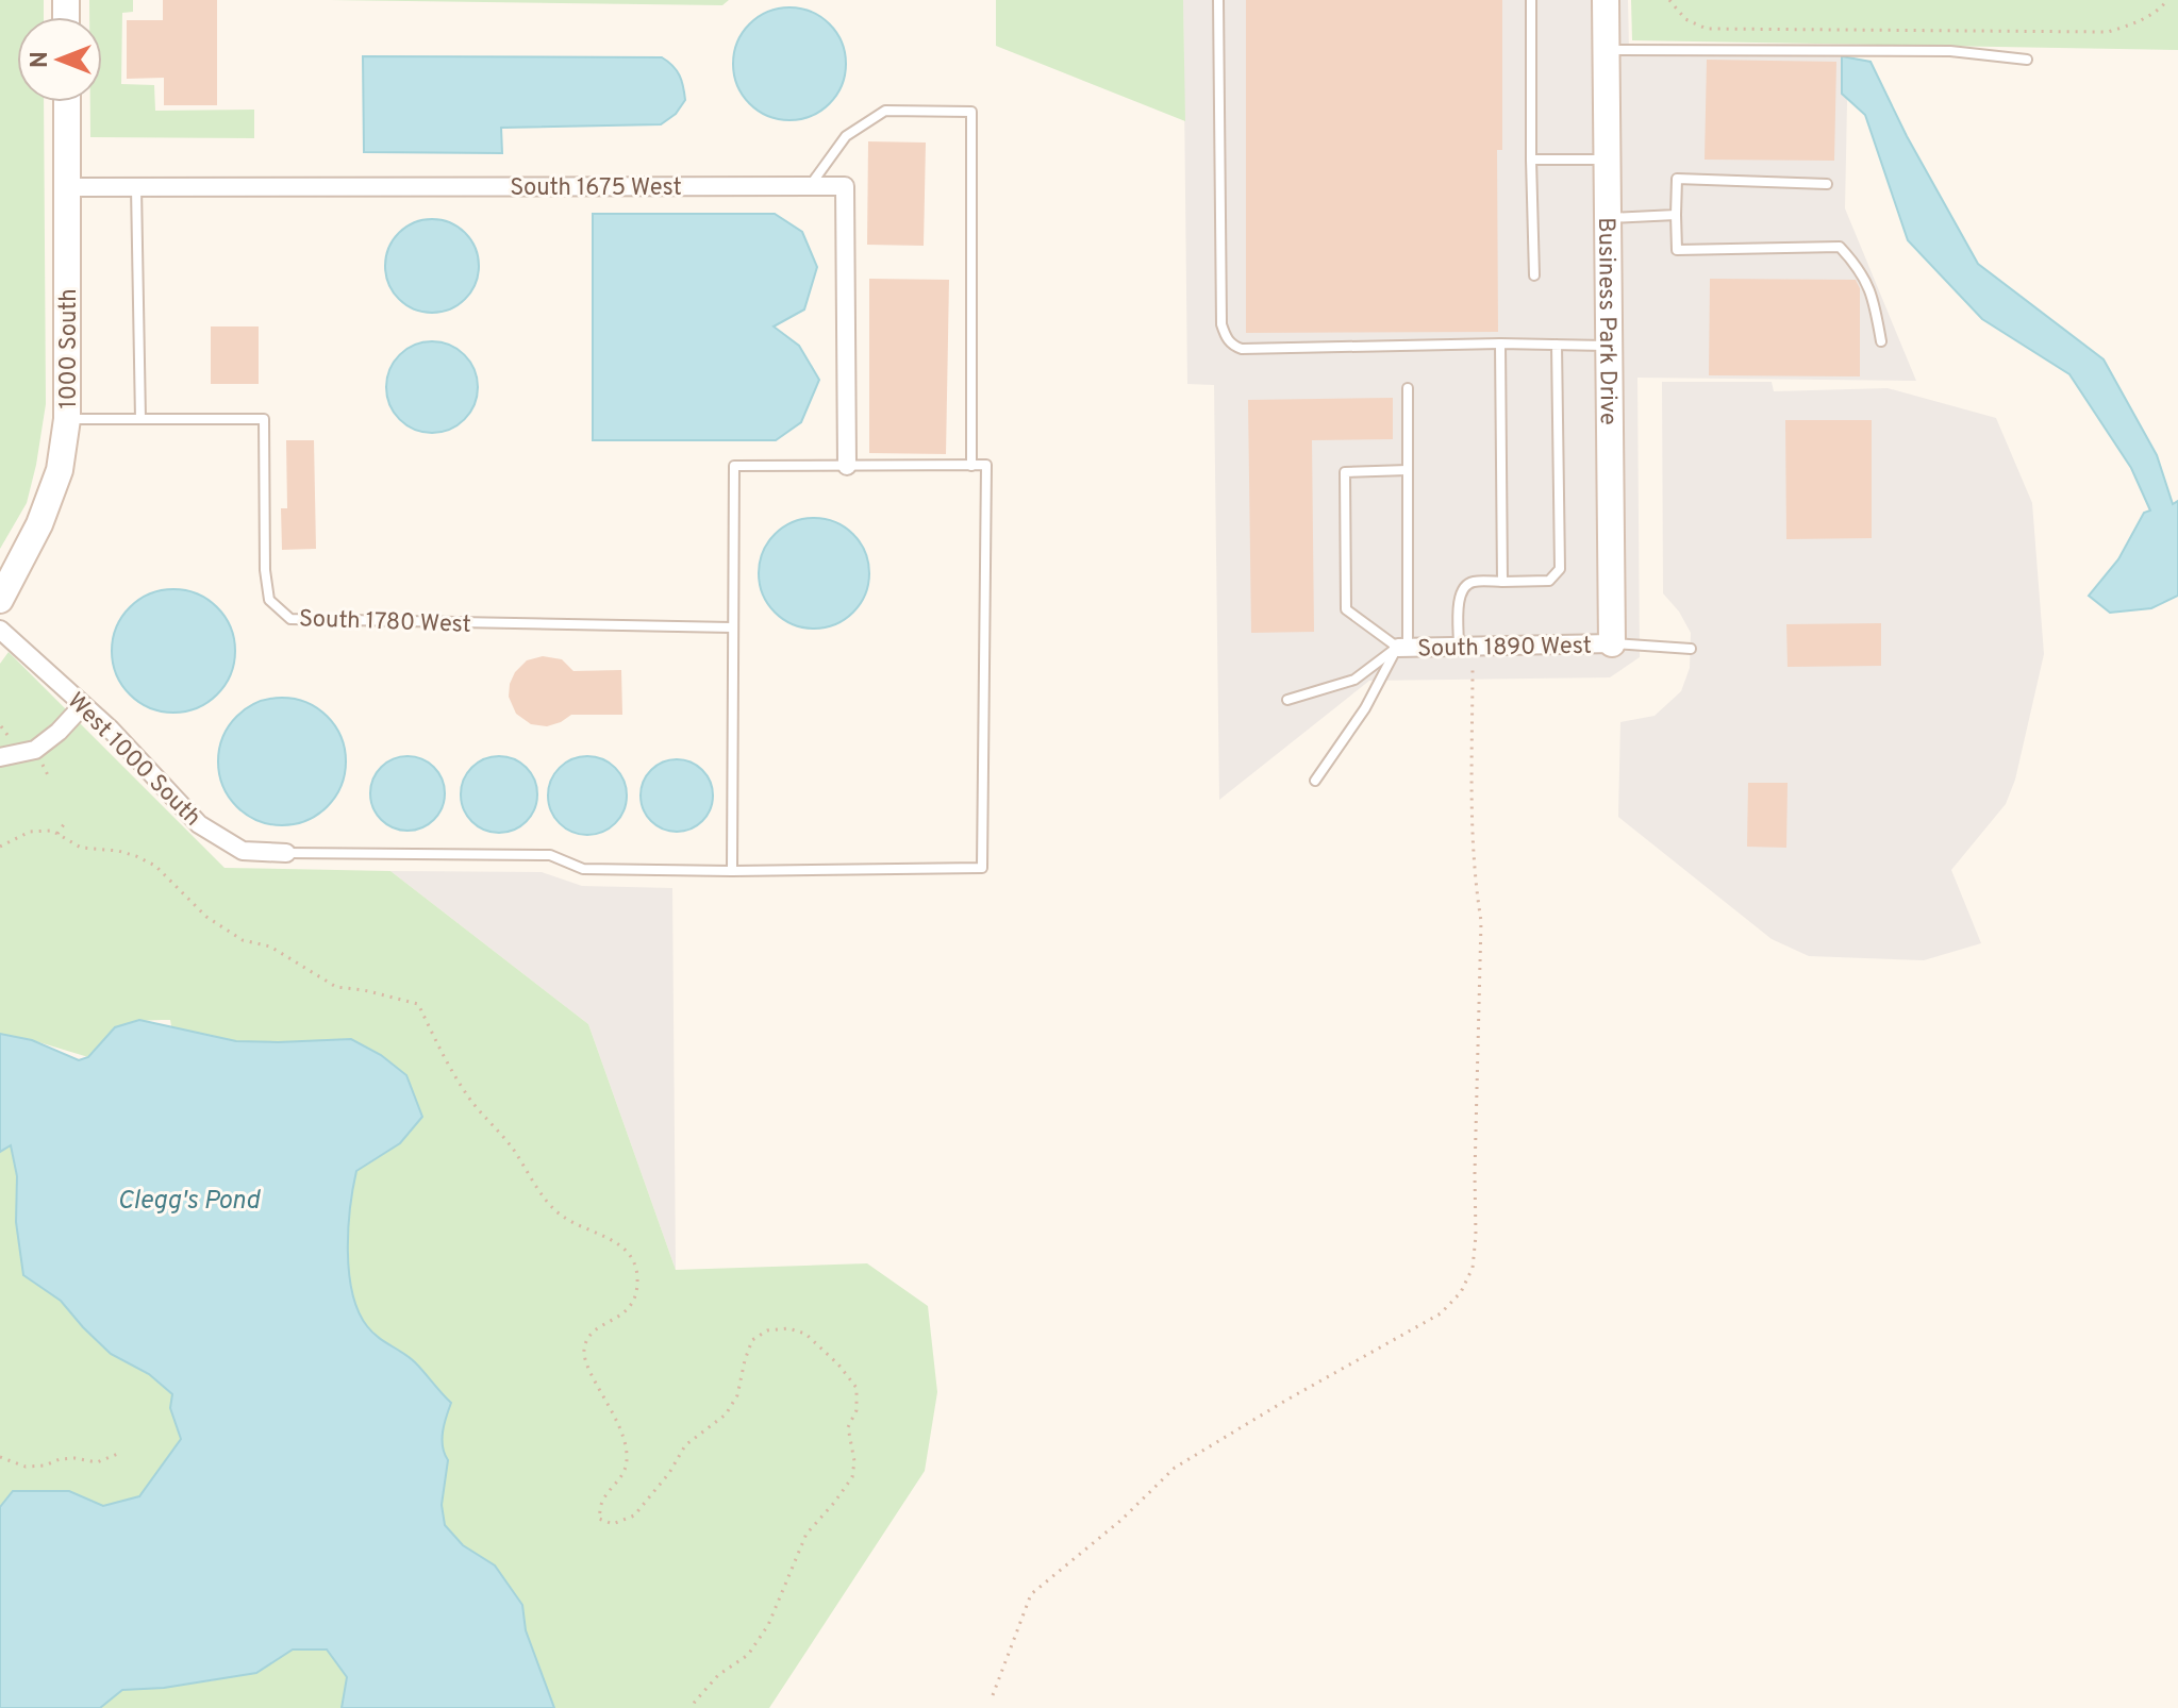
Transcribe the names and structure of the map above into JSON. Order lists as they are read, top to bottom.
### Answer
{
  "streets": {
    "street": [
      "South 1675 West",
      "Business Park Drive",
      "1000 South",
      "South 1890 West",
      "West 1000 South"
    ],
    "lane": ["South 1780 West"]
  },
  "crossings": [
    ["South 1675 West", "1000 South"],
    ["Business Park Drive", "South 1890 West"],
    ["1000 South", "South 1780 West"]
  ],
  "water": ["Clegg's Pond"],
  "north": "left"
}
